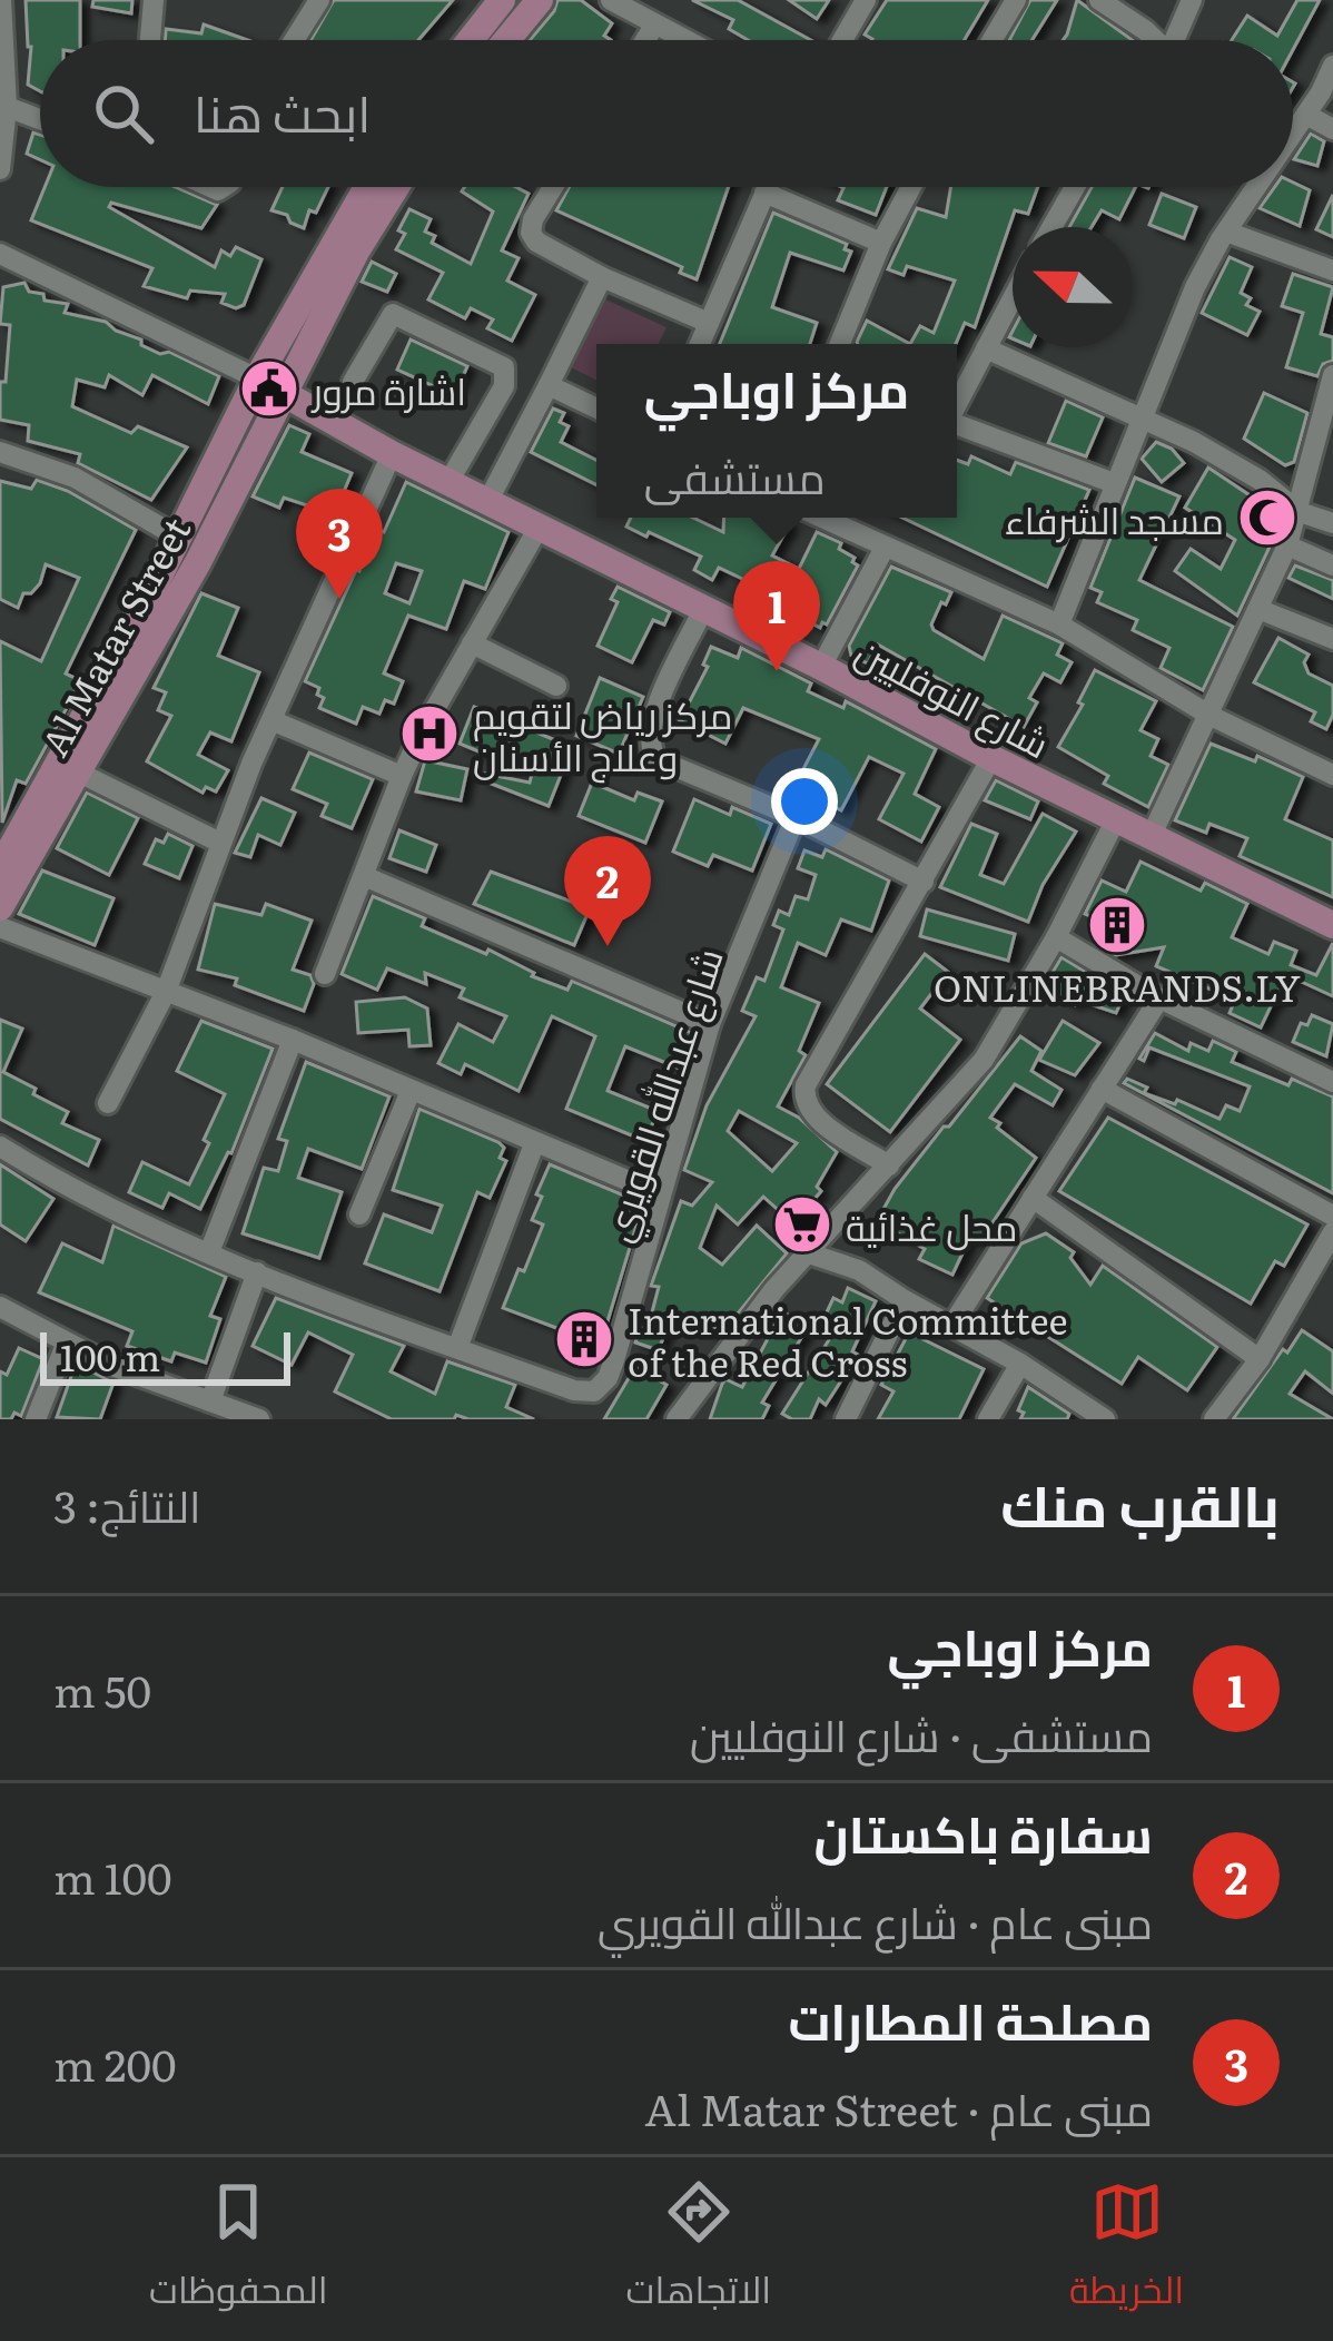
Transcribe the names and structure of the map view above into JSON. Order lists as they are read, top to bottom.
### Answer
{
  "streets": {
    "main road": ["Al Matar Street", "شارع النوفليين"],
    "street": ["شارع عبدالله القويري"]
  },
  "crossings": [
    ["Al Matar Street", "شارع النوفليين"]
  ],
  "places": {
    "public building": ["اشارة مرور"],
    "mosque": ["مسجد الشرفاء"],
    "hospital": ["مركز رياض لتقويم وعلاج الأسنان"],
    "building": ["ONLINEBRANDS.LY", "International Committee of the Red Cross"],
    "supermarket": ["محل غذائية"]
  },
  "scale_bar": "100 m",
  "north": "left",
  "page": {
    "search": "ابحث هنا",
    "popup": ["مركز اوباجي", "مستشفى"],
    "pins": ["3", "1", "2"],
    "scale": "100 m",
    "heading": ["بالقرب منك", "النتائج: 3"],
    "list": [
      {
        "mark": "1",
        "name": "مركز اوباجي",
        "note": "مستشفى · شارع النوفليين",
        "value": "50 m"
      },
      {
        "mark": "2",
        "name": "سفارة باكستان",
        "note": "مبنى عام · شارع عبدالله القويري",
        "value": "100 m"
      },
      {
        "mark": "3",
        "name": "مصلحة المطارات",
        "note": "مبنى عام · Al Matar Street",
        "value": "200 m"
      }
    ],
    "nav": ["الخريطة", "الاتجاهات", "المحفوظات"]
  }
}
